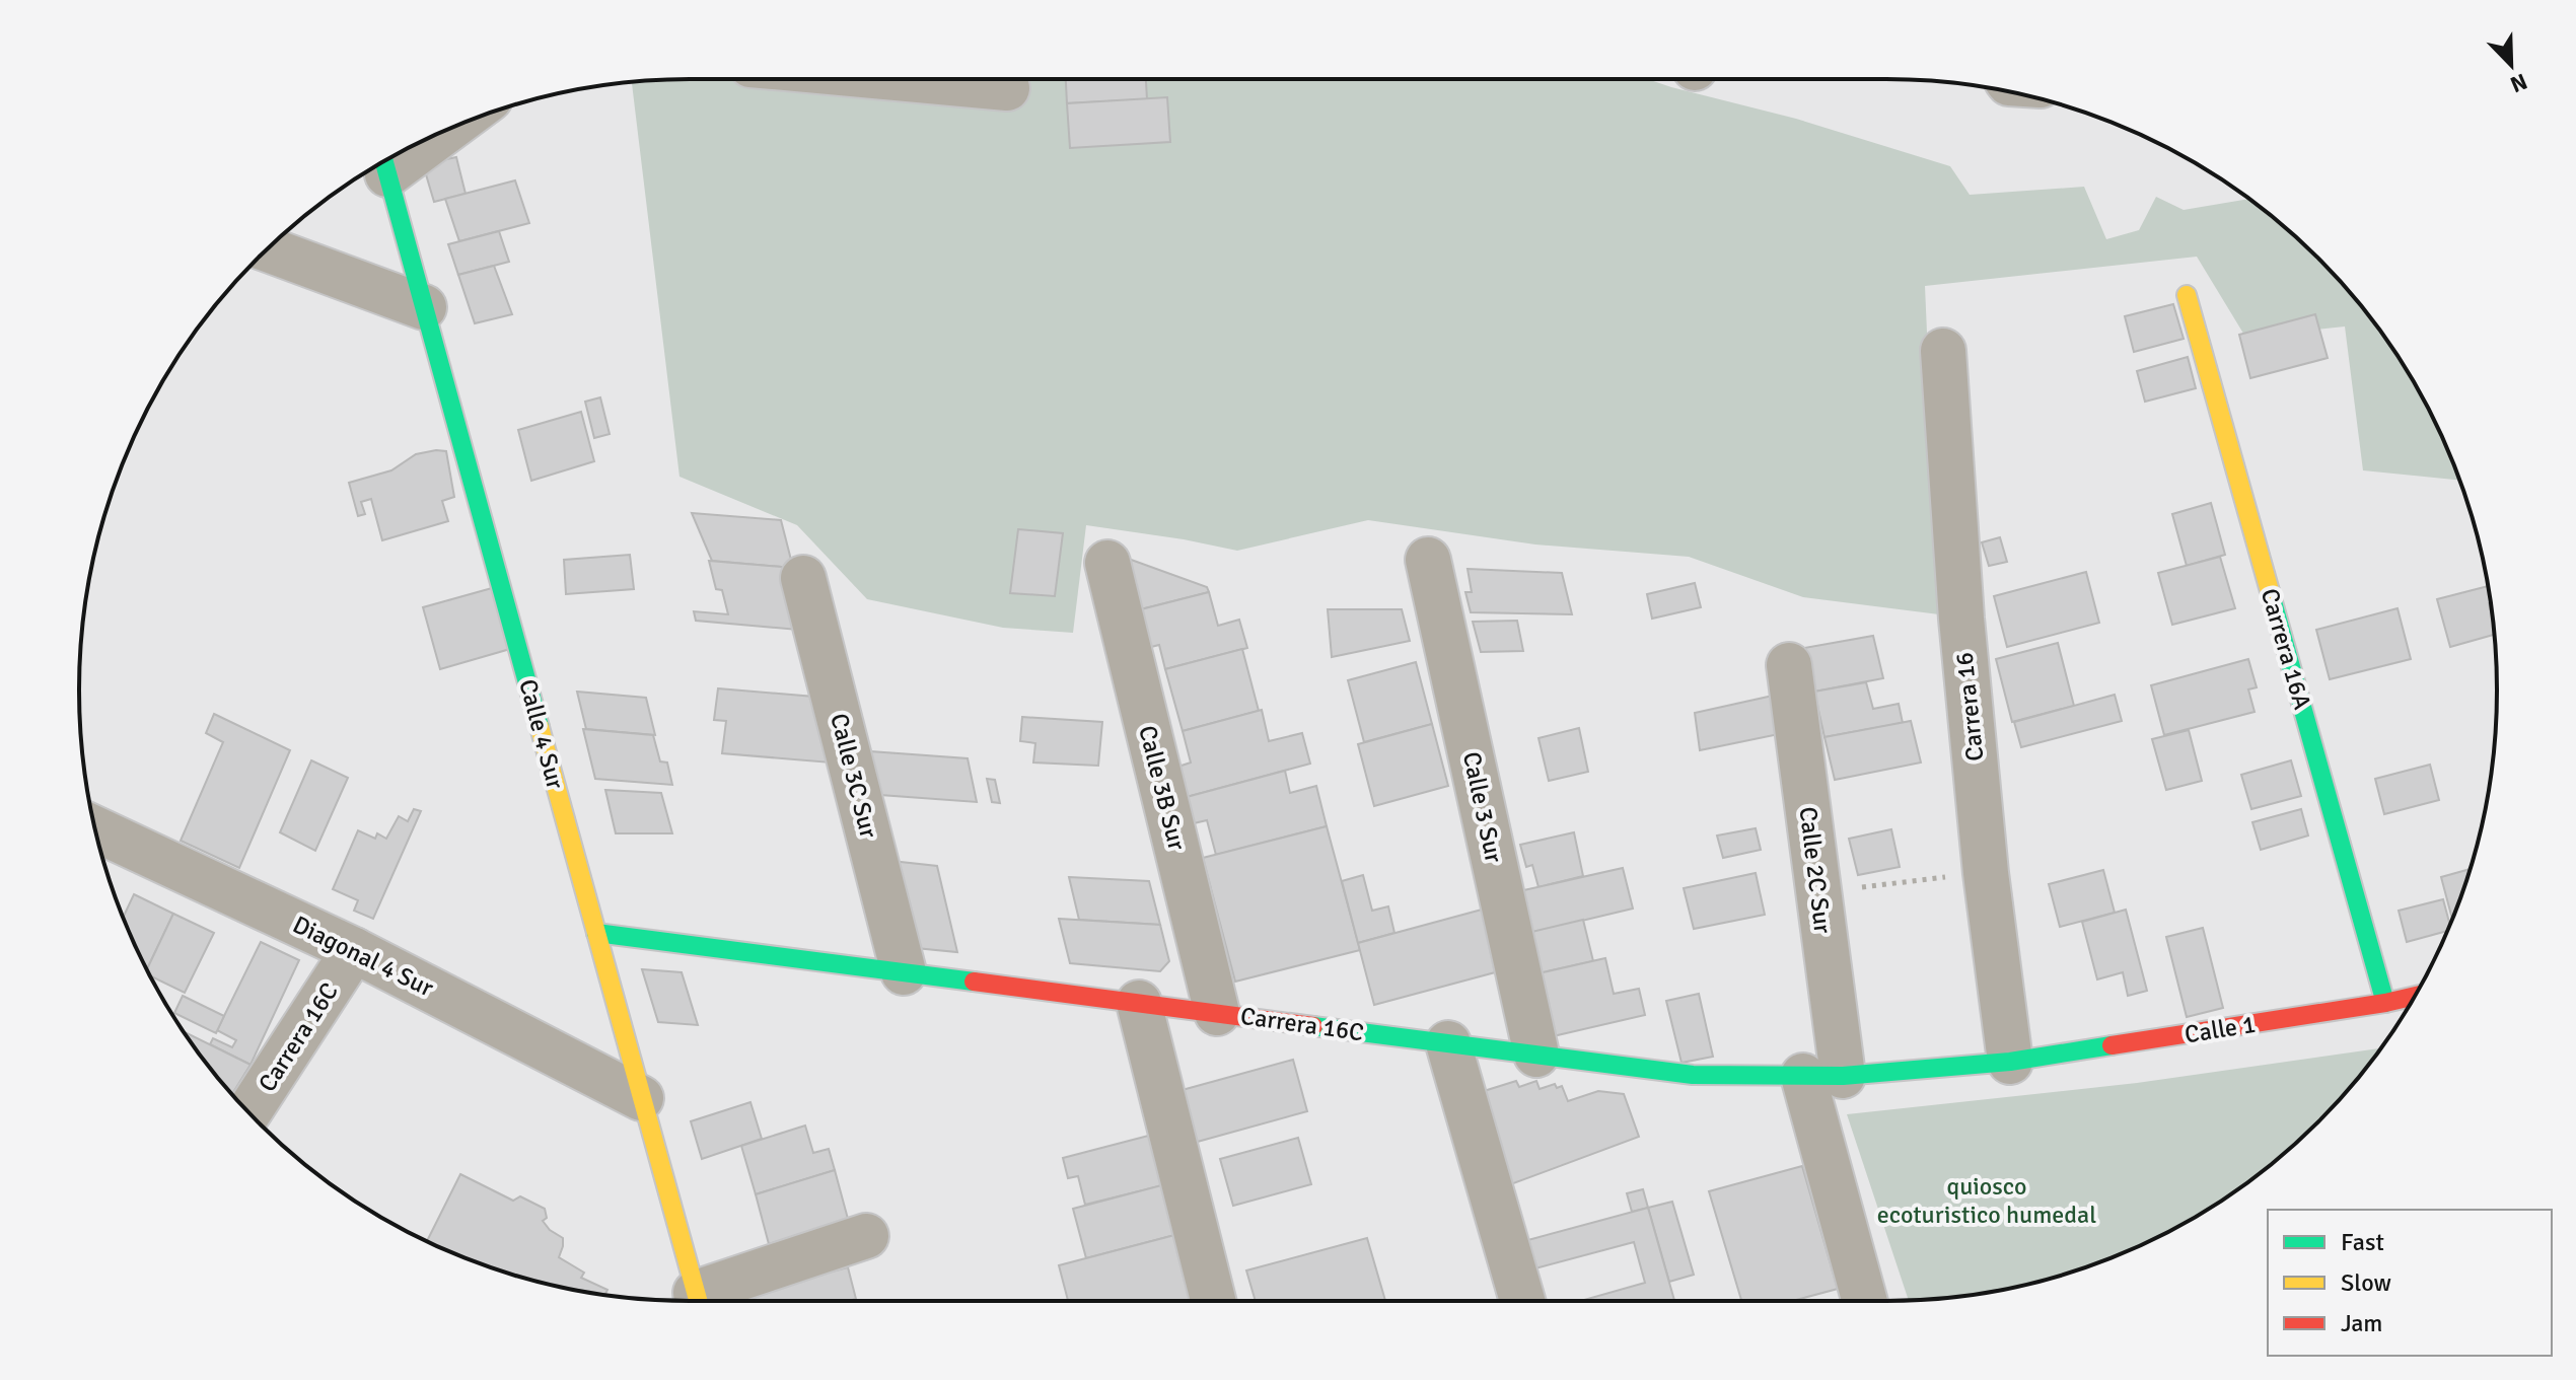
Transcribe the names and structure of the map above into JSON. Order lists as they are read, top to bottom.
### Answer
{
  "streets": {
    "street": [
      "Carrera 16A",
      "Carrera 16",
      "Calle 4 Sur",
      "Calle 3C Sur",
      "Calle 3B Sur",
      "Calle 3 Sur",
      "Calle 2C Sur",
      "Diagonal 4 Sur",
      "Carrera 16C",
      "Calle 1"
    ]
  },
  "crossings": [
    ["Carrera 16A", "Calle 1"],
    ["Carrera 16", "Carrera 16C"],
    ["Carrera 16", "Calle 1"],
    ["Calle 4 Sur", "Diagonal 4 Sur"],
    ["Calle 4 Sur", "Carrera 16C"],
    ["Calle 3C Sur", "Carrera 16C"],
    ["Calle 3B Sur", "Carrera 16C"],
    ["Calle 3 Sur", "Carrera 16C"],
    ["Calle 2C Sur", "Carrera 16C"],
    ["Diagonal 4 Sur", "Carrera 16C"],
    ["Carrera 16C", "Calle 1"]
  ],
  "parks": ["quiosco ecoturistico humedal"],
  "legend": ["Fast", "Slow", "Jam"],
  "north": "bottom right"
}
